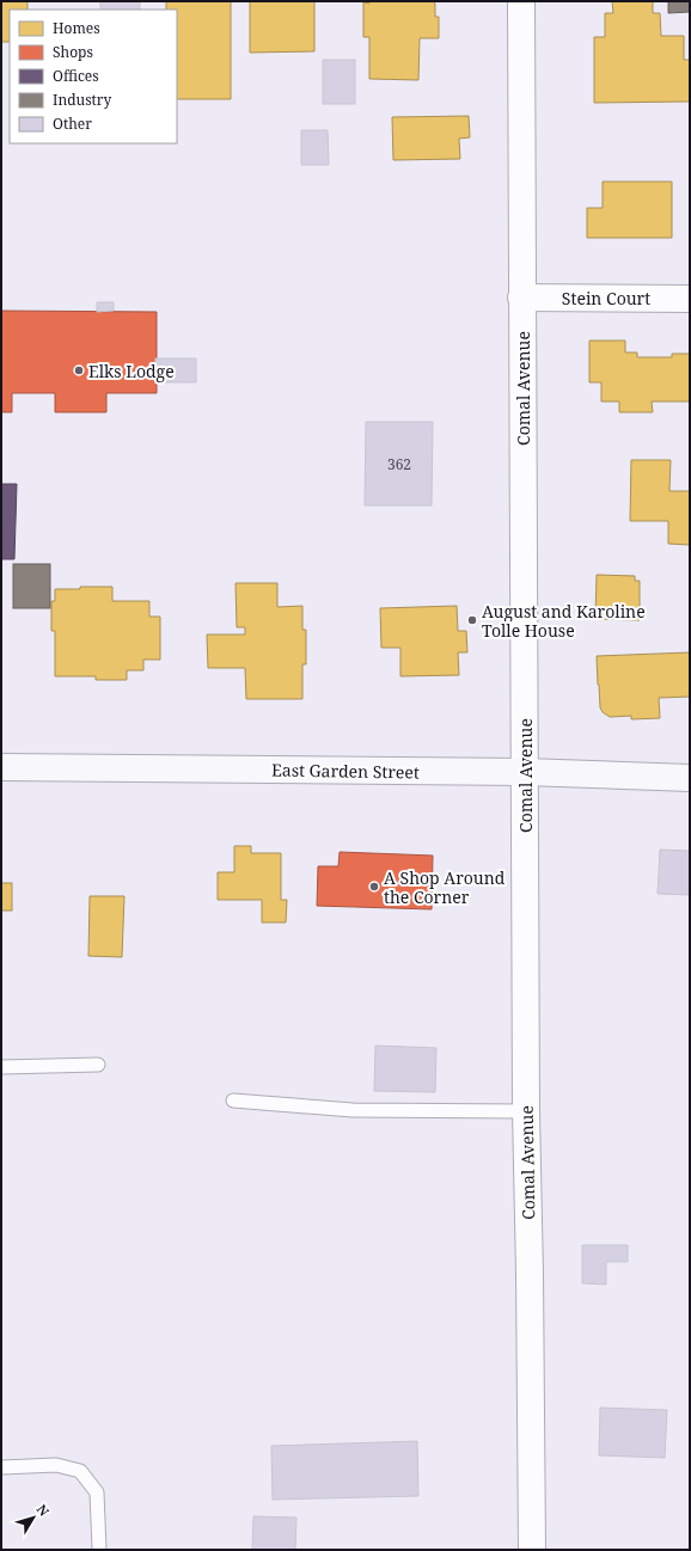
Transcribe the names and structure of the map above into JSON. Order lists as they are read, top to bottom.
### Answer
{
  "streets": {
    "street": ["Stein Court", "Comal Avenue", "East Garden Street"]
  },
  "crossings": [
    ["Stein Court", "Comal Avenue"],
    ["Comal Avenue", "East Garden Street"]
  ],
  "places": ["Elks Lodge", "August and Karoline Tolle House", "A Shop Around the Corner"],
  "house_numbers": ["362"],
  "legend": [
    "Homes",
    "Shops",
    "Offices",
    "Industry",
    "Other"
  ],
  "north": "top right"
}
